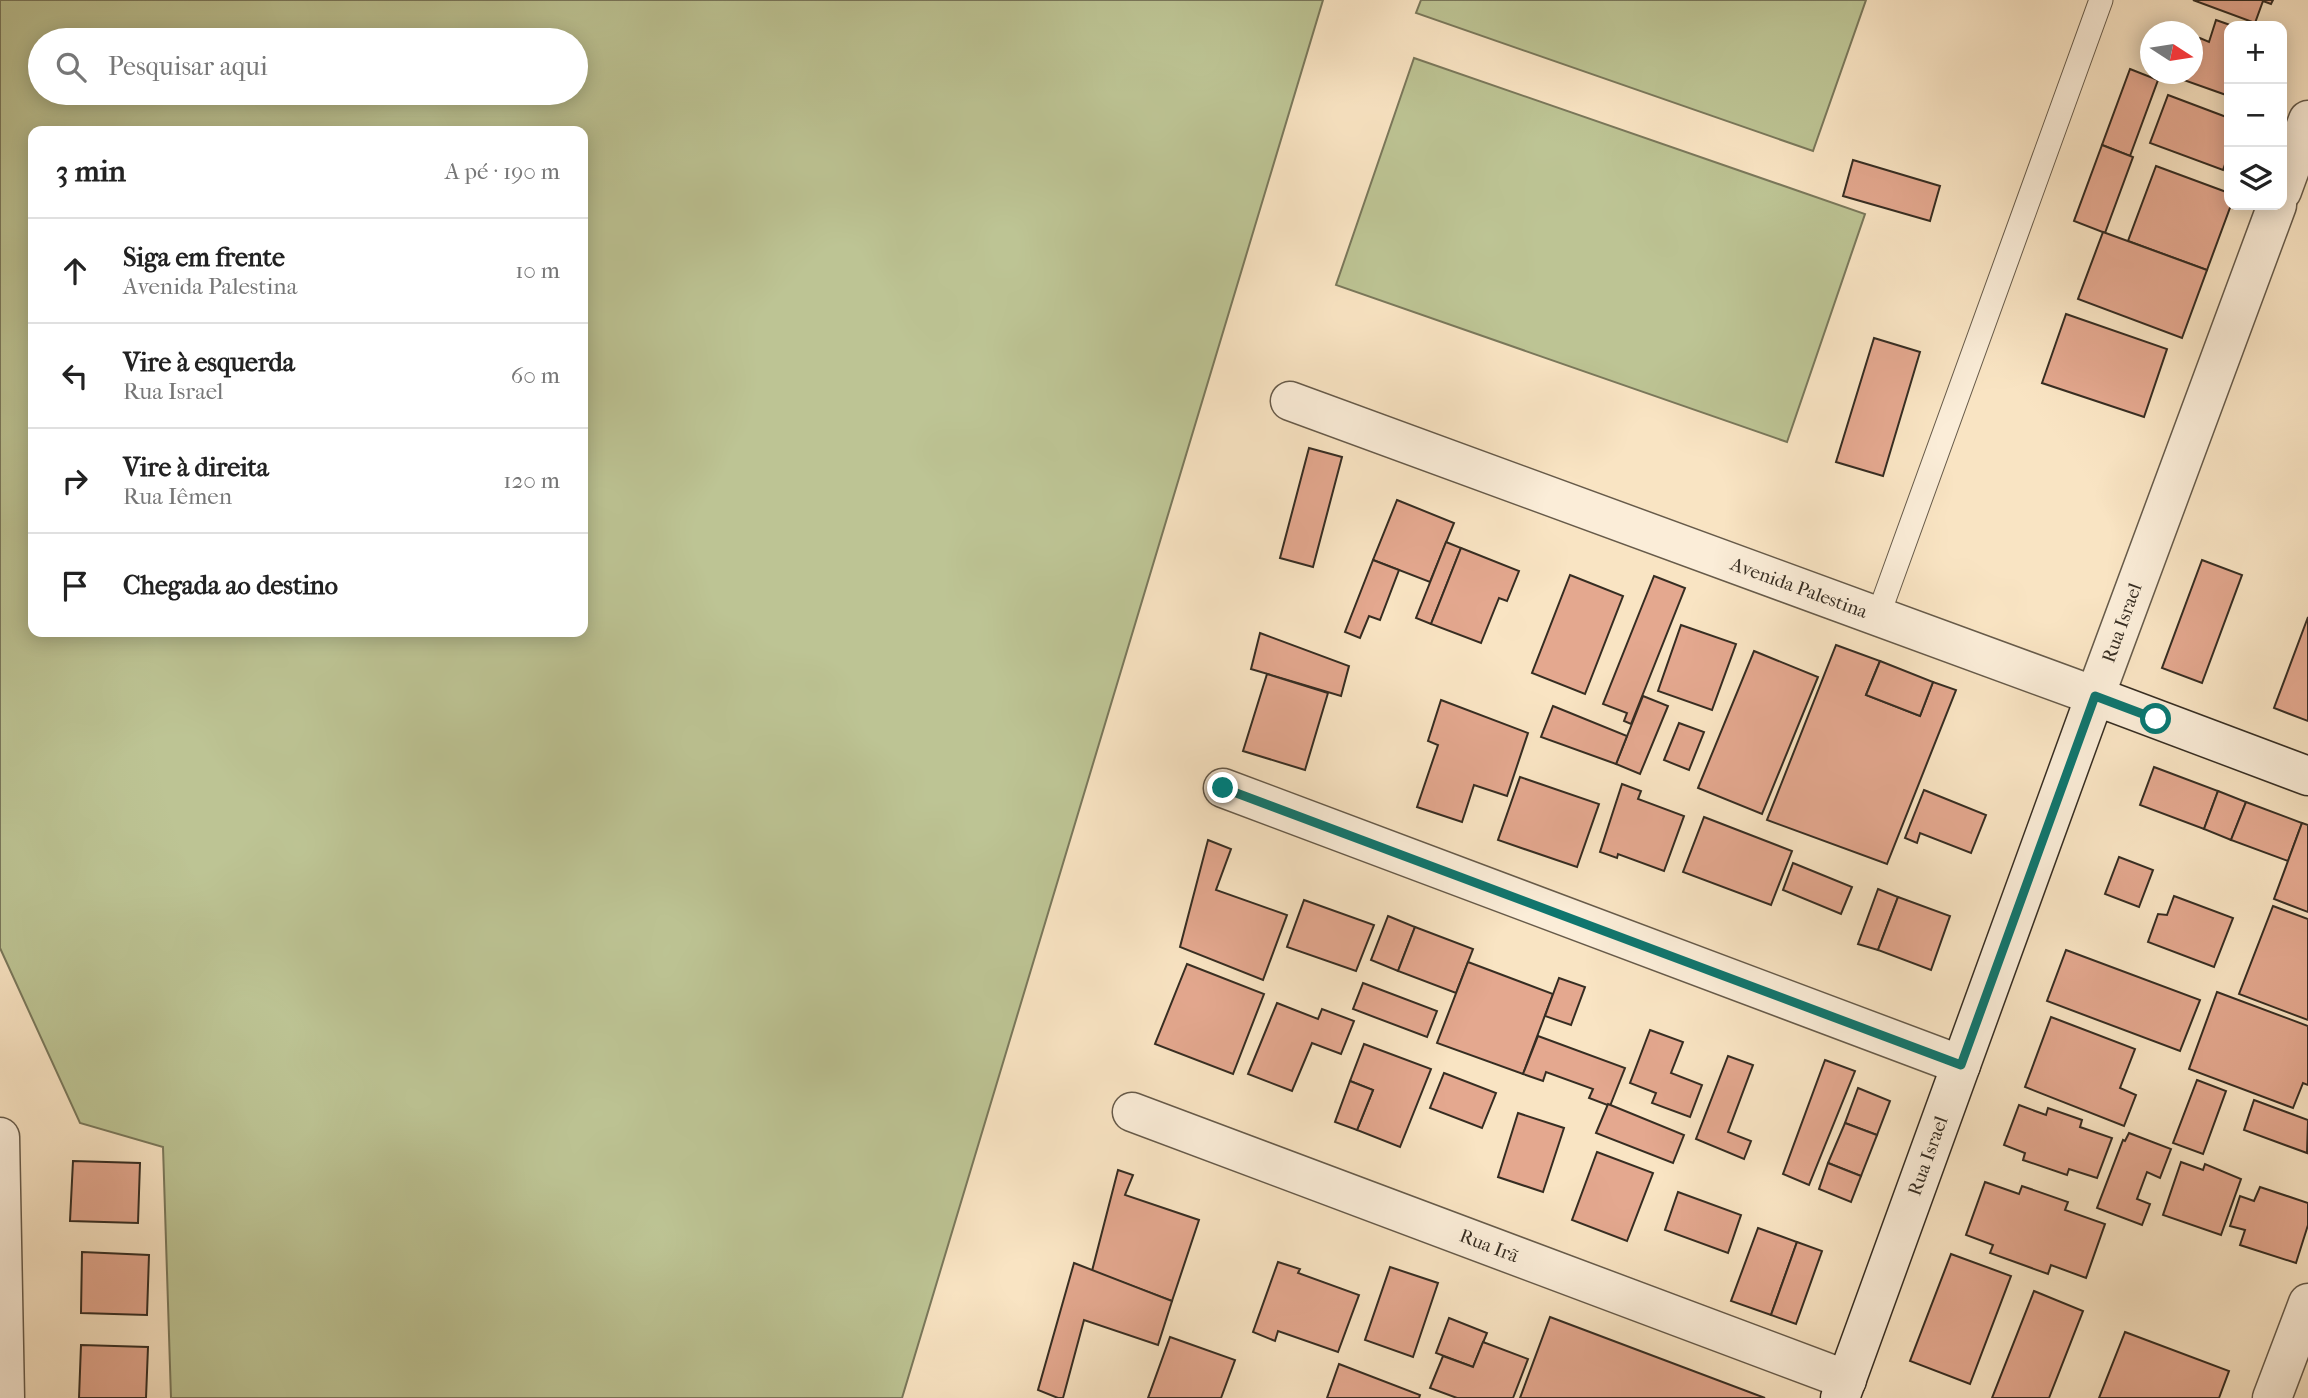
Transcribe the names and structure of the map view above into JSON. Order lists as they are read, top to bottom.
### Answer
{
  "streets": {
    "street": ["Avenida Palestina", "Rua Israel", "Rua Irã"]
  },
  "crossings": [
    ["Avenida Palestina", "Rua Israel"],
    ["Rua Israel", "Rua Irã"]
  ],
  "north": "right",
  "page": {
    "map_buttons": ["+", "−"],
    "search": "Pesquisar aqui",
    "heading": ["3 min", "A pé · 190 m"],
    "list": [
      ["Siga em frente", "Avenida Palestina", "10 m"],
      ["Vire à esquerda", "Rua Israel", "60 m"],
      ["Vire à direita", "Rua Iêmen", "120 m"],
      "Chegada ao destino"
    ]
  }
}
